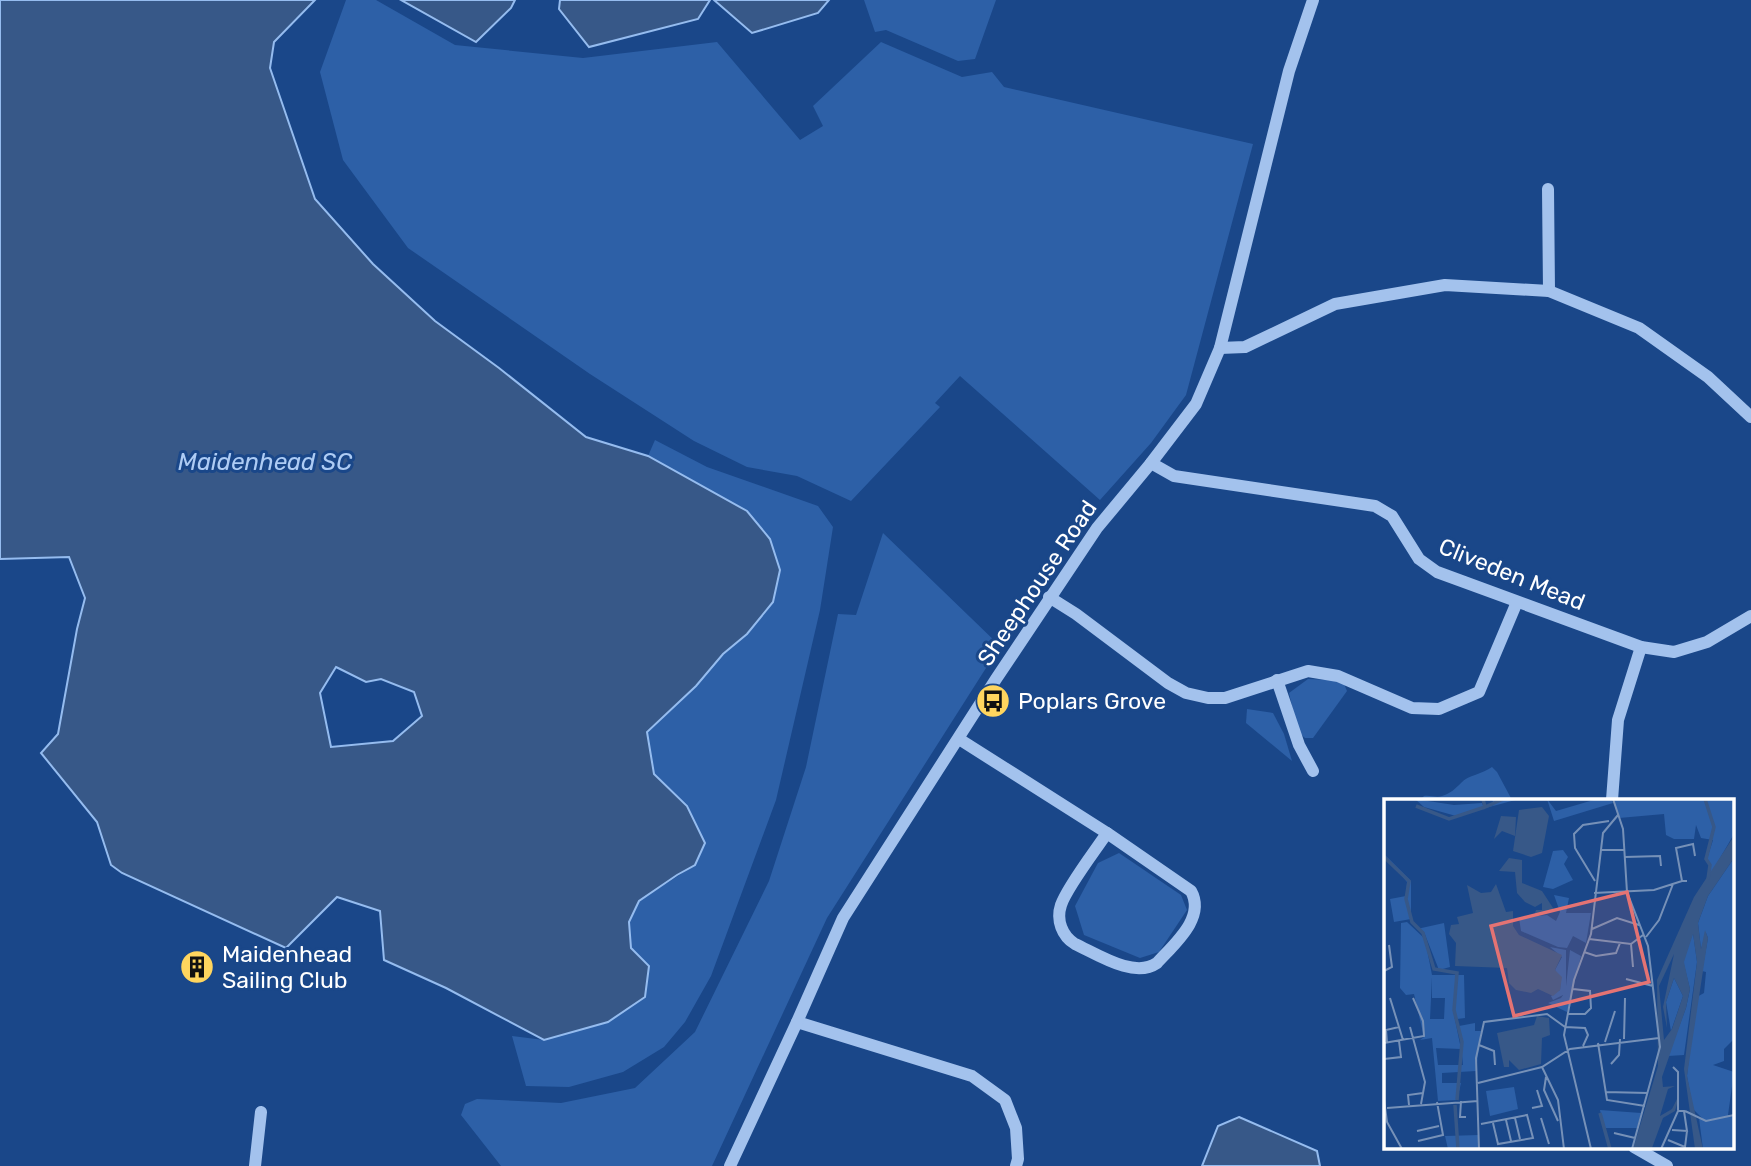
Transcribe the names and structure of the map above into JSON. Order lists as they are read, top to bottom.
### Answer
{
  "streets": {
    "street": ["Cliveden Mead", "Sheephouse Road"]
  },
  "crossings": [
    ["Cliveden Mead", "Sheephouse Road"]
  ],
  "water": ["Maidenhead SC"],
  "places": {
    "bus stop": ["Poplars Grove"],
    "building": ["Maidenhead Sailing Club"]
  }
}
